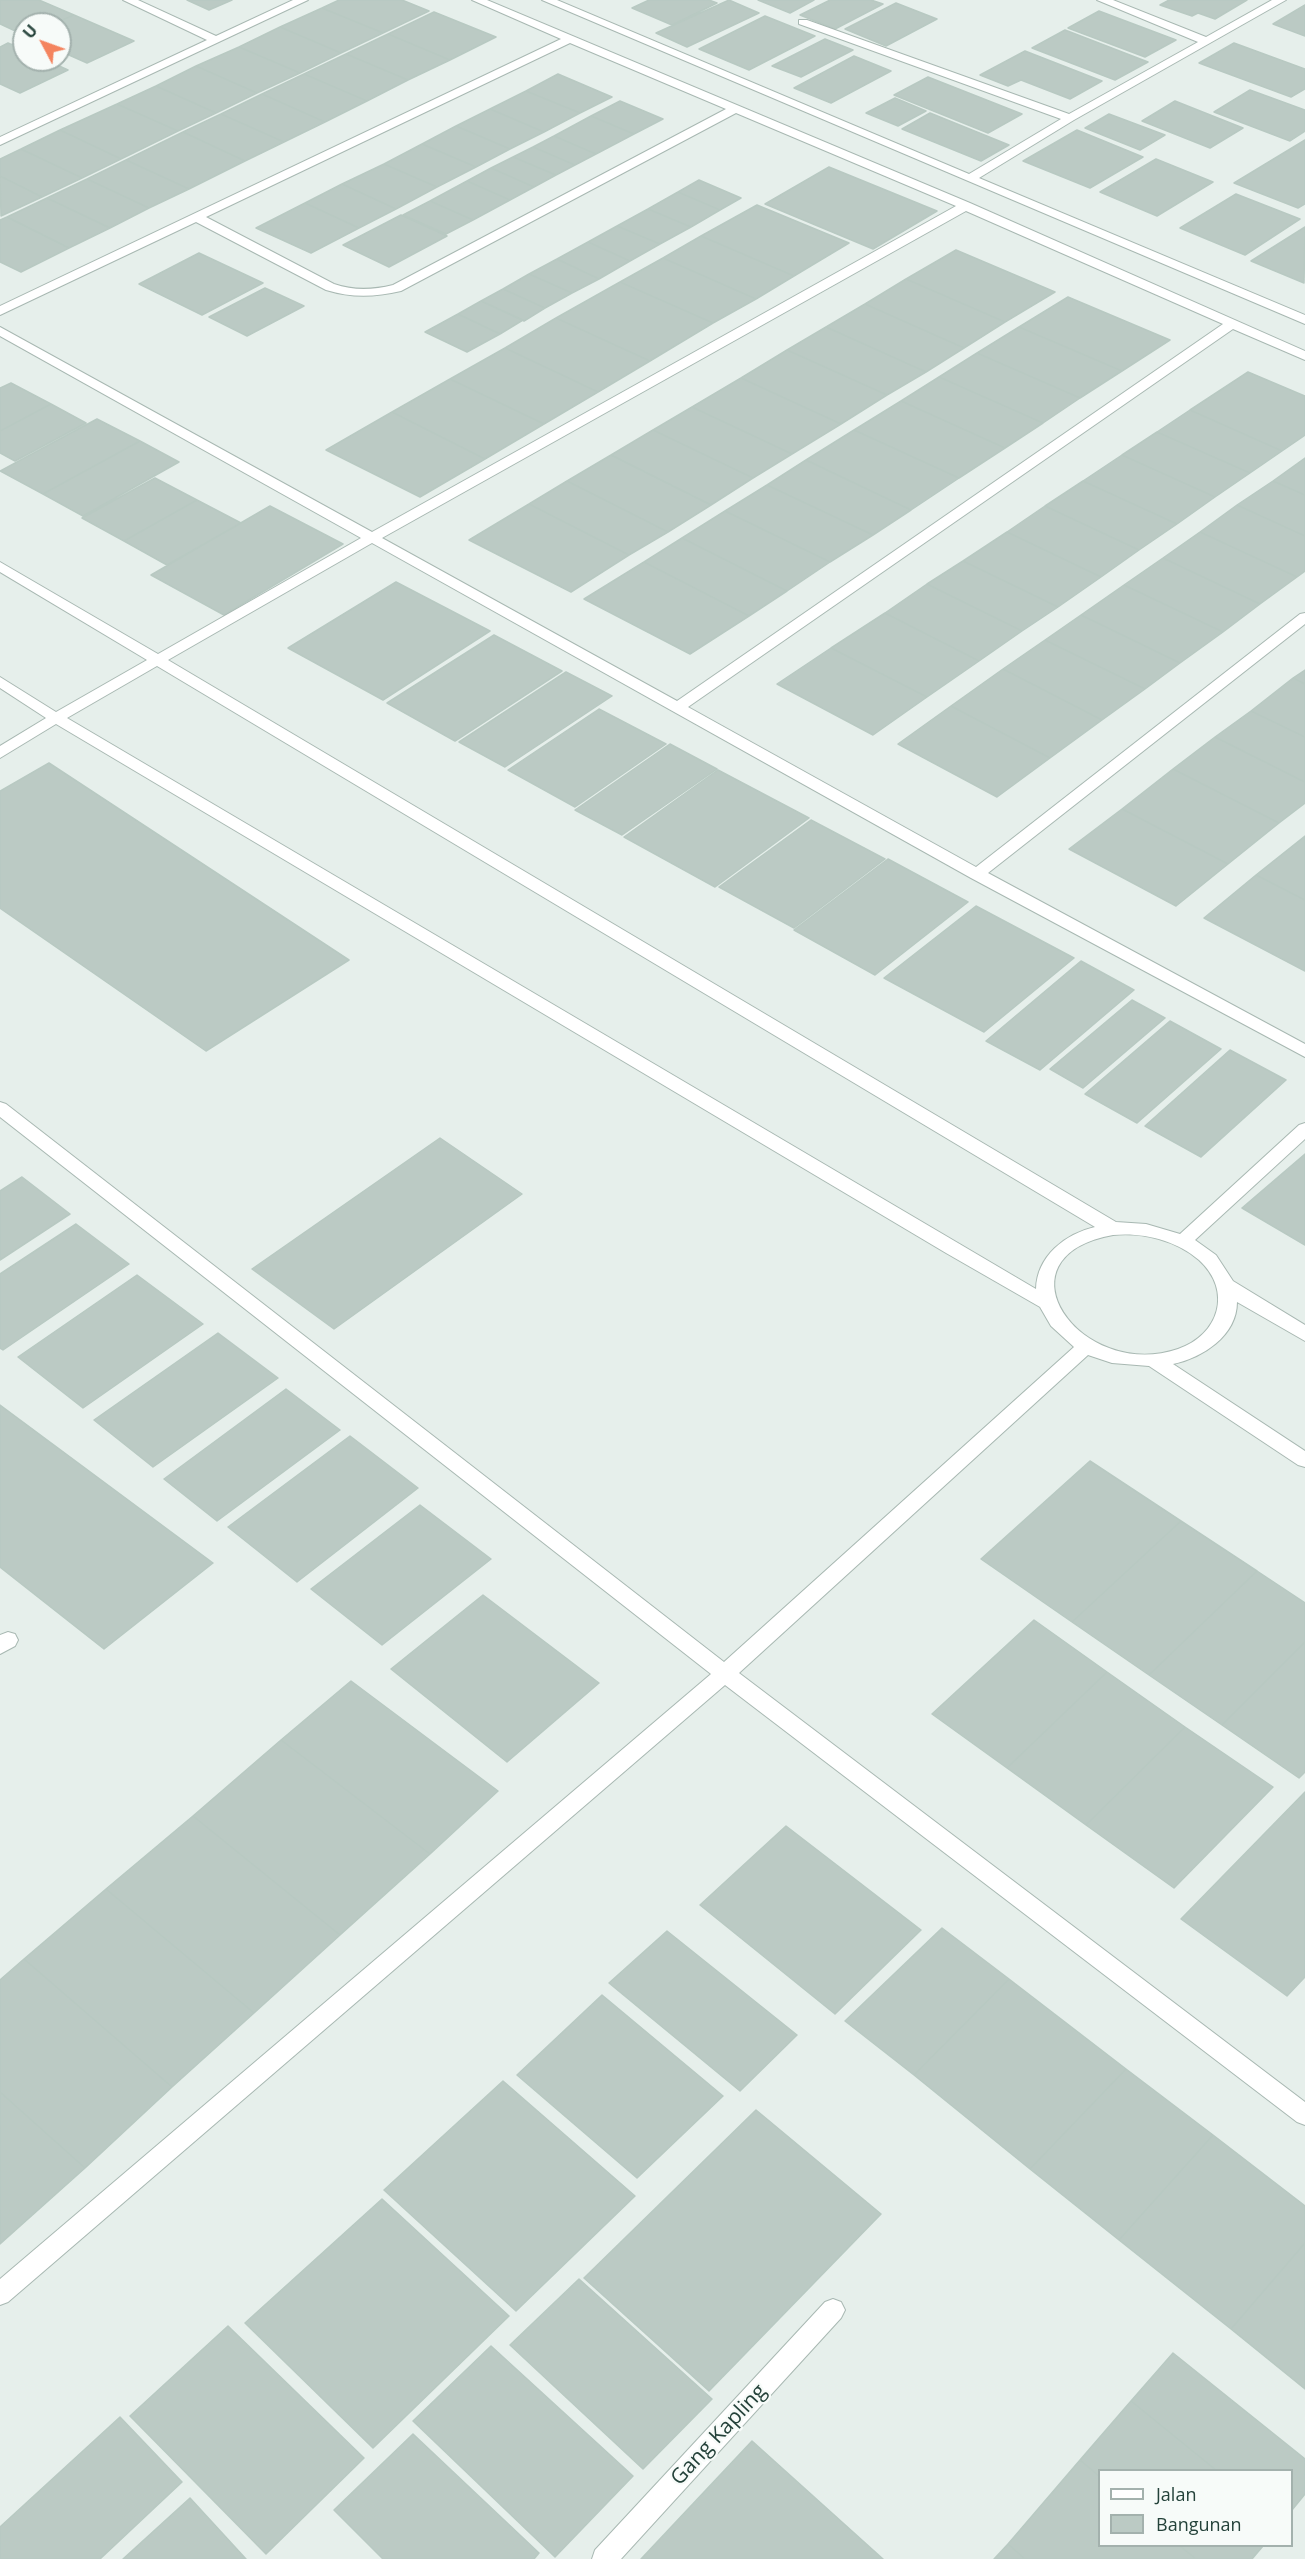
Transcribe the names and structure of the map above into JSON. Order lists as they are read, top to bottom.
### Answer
{
  "streets": {
    "street": ["Gang Kapling"]
  },
  "legend": ["Jalan", "Bangunan"],
  "north": "top left"
}
